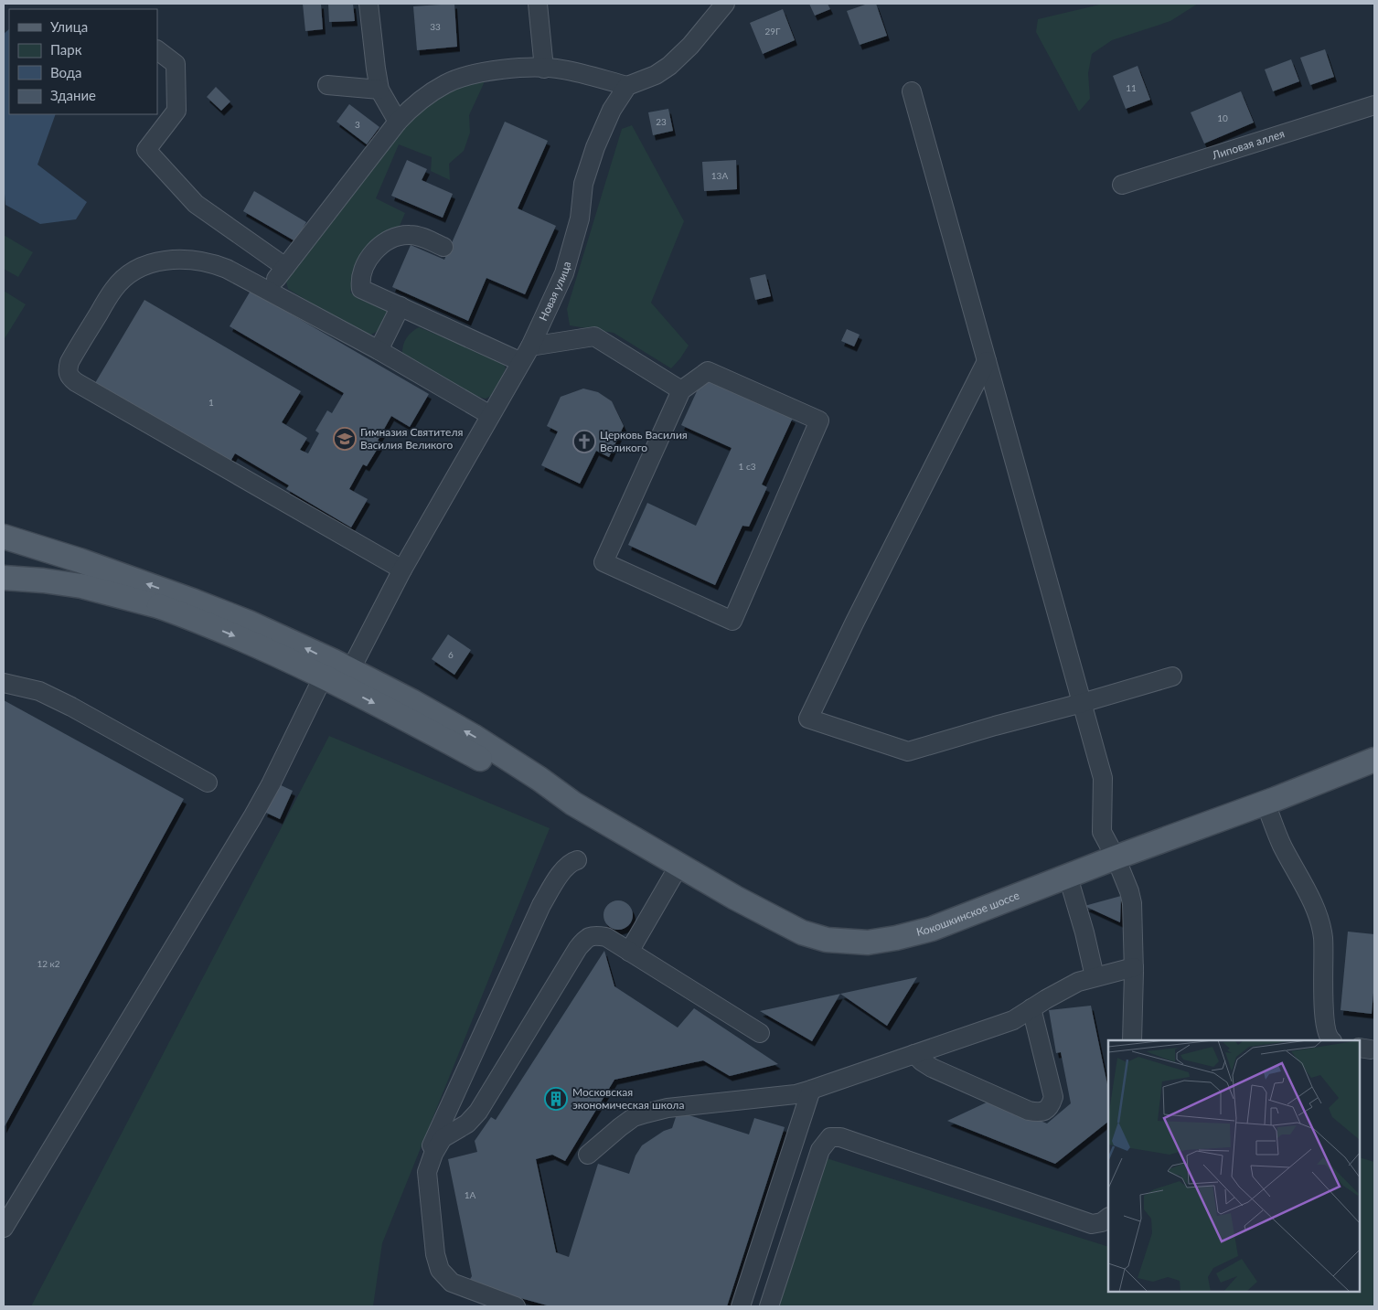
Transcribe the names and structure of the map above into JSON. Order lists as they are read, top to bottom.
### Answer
{
  "streets": {
    "main road": ["Кокошкинское шоссе"],
    "street": ["Липовая аллея", "Новая улица"]
  },
  "crossings": [
    ["Новая улица", "Кокошкинское шоссе"]
  ],
  "places": {
    "school or university": ["Гимназия Святителя Василия Великого"],
    "church": ["Церковь Василия Великого"],
    "building": ["Московская экономическая школа"]
  },
  "house_numbers": [
    "33",
    "29Г",
    "11",
    "10",
    "23",
    "3",
    "13А",
    "1",
    "1 с3",
    "6",
    "12 к2",
    "1А"
  ],
  "legend": [
    "Улица",
    "Парк",
    "Вода",
    "Здание"
  ]
}
